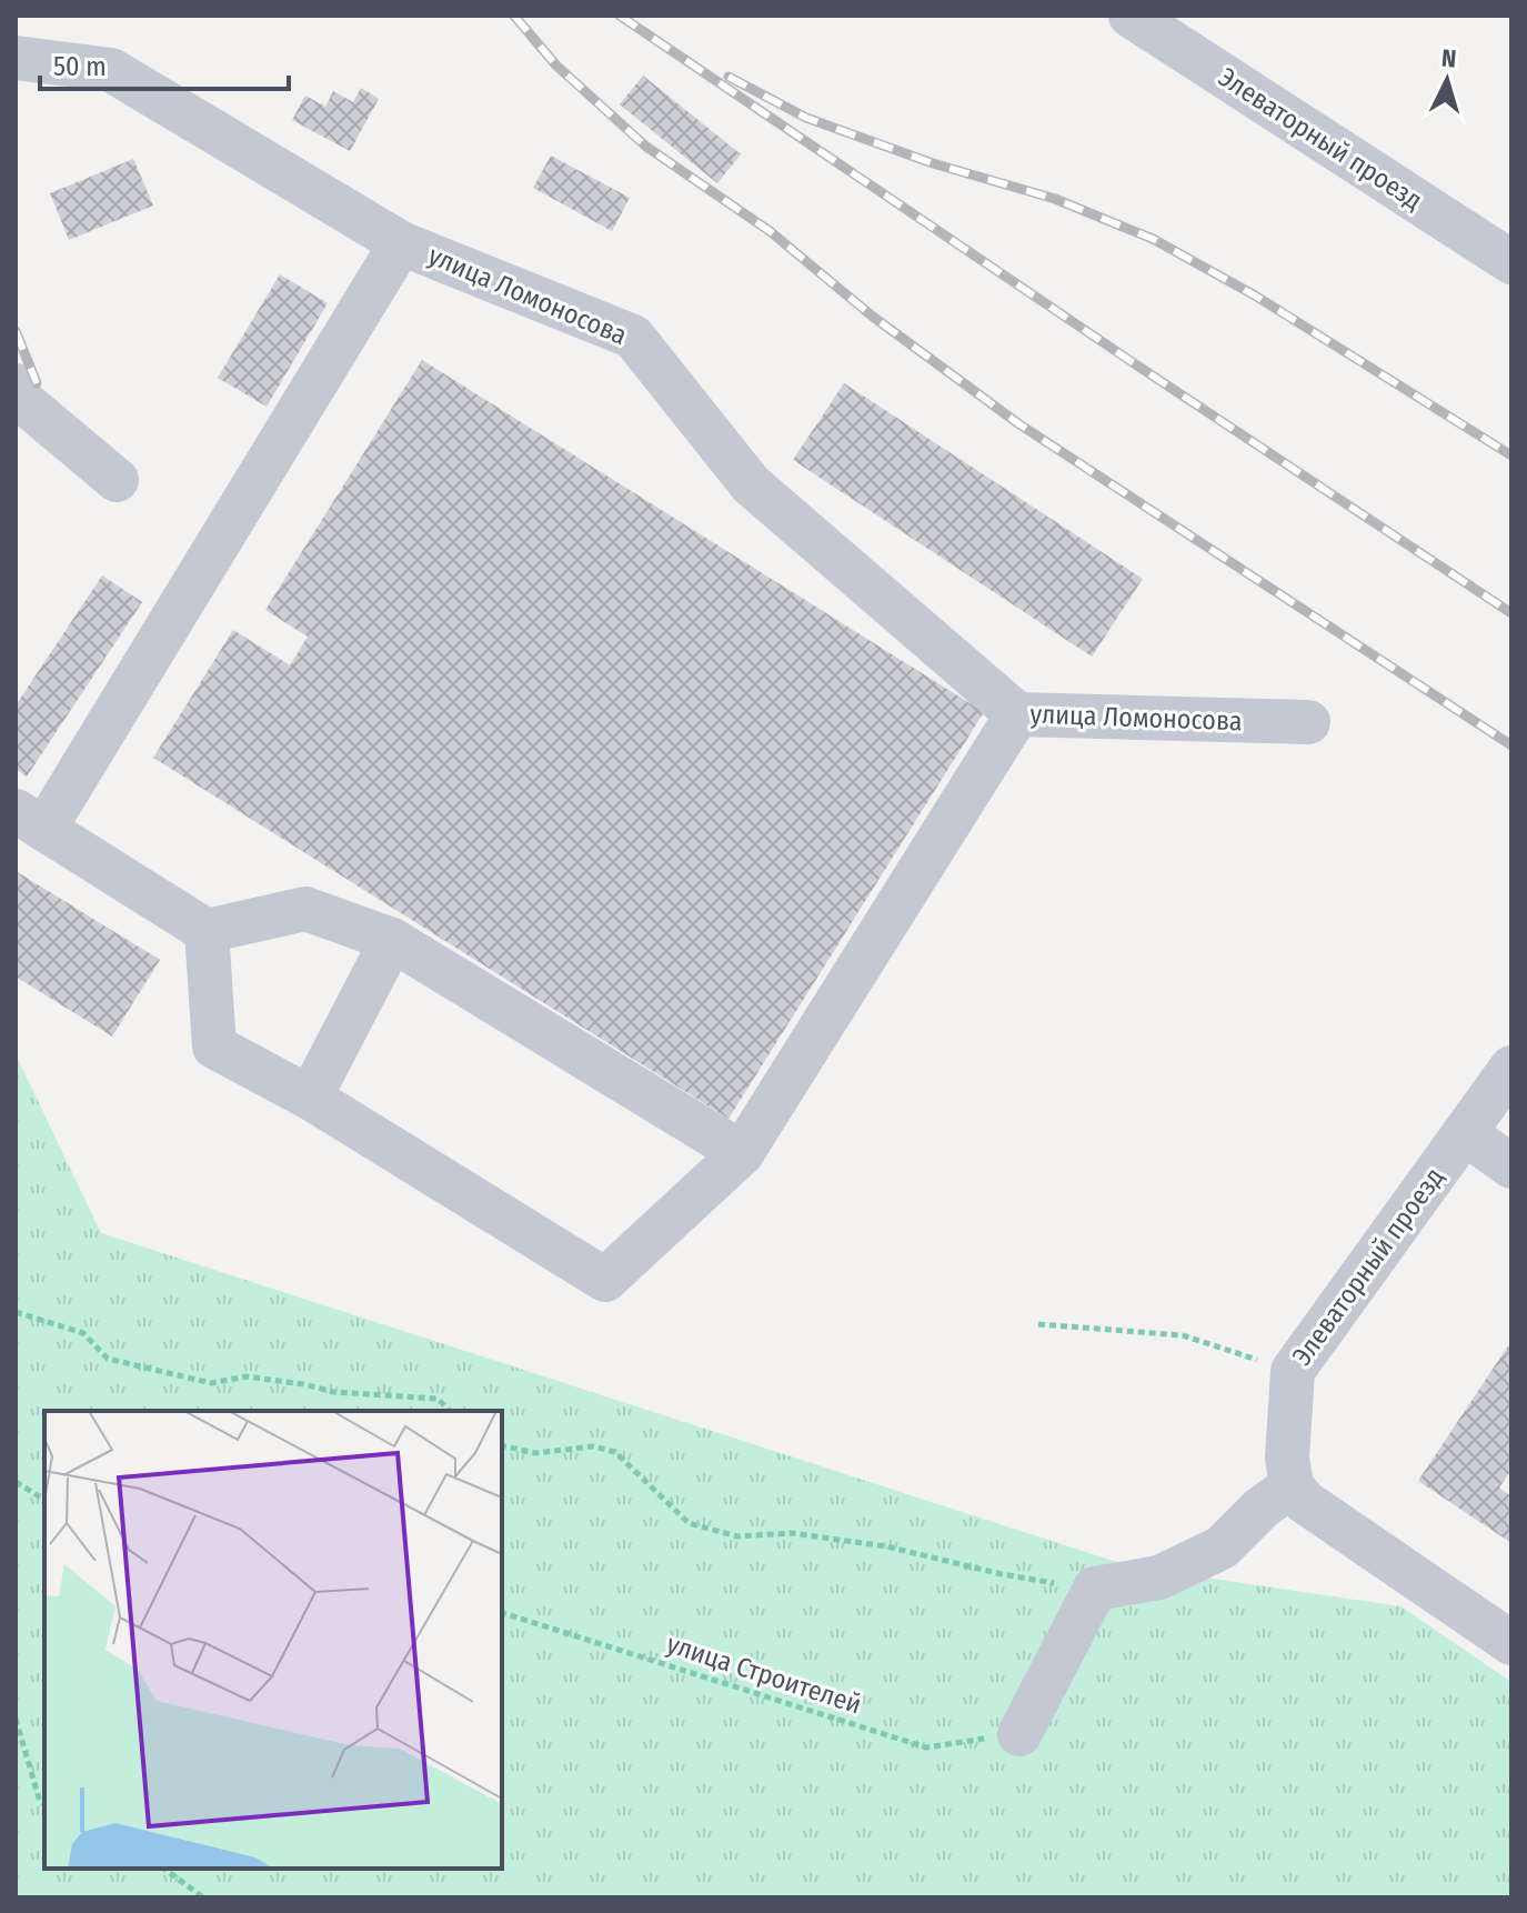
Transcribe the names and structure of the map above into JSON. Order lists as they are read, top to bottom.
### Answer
{
  "streets": {
    "street": ["Элеваторный проезд", "улица Ломоносова"],
    "path": ["улица Строителей"]
  },
  "scale_bar": "50 m",
  "north": "top"
}
